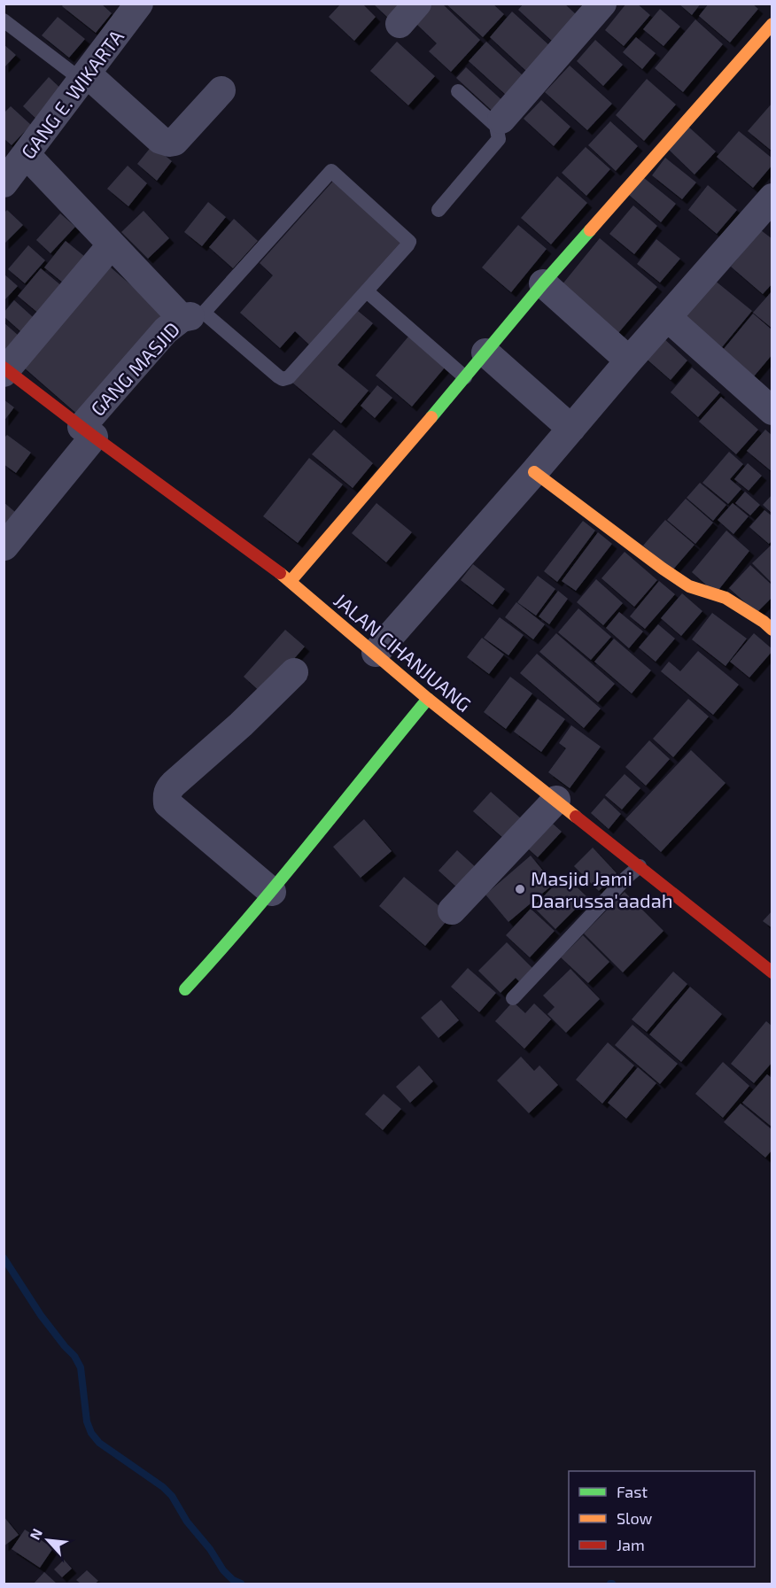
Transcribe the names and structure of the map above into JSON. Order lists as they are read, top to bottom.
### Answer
{
  "streets": {
    "street": ["GANG E. WIKARTA", "GANG MASJID", "JALAN CIHANJUANG"]
  },
  "crossings": [
    ["GANG MASJID", "JALAN CIHANJUANG"]
  ],
  "places": ["Masjid Jami Daarussa'aadah"],
  "legend": ["Fast", "Slow", "Jam"],
  "north": "top left"
}
